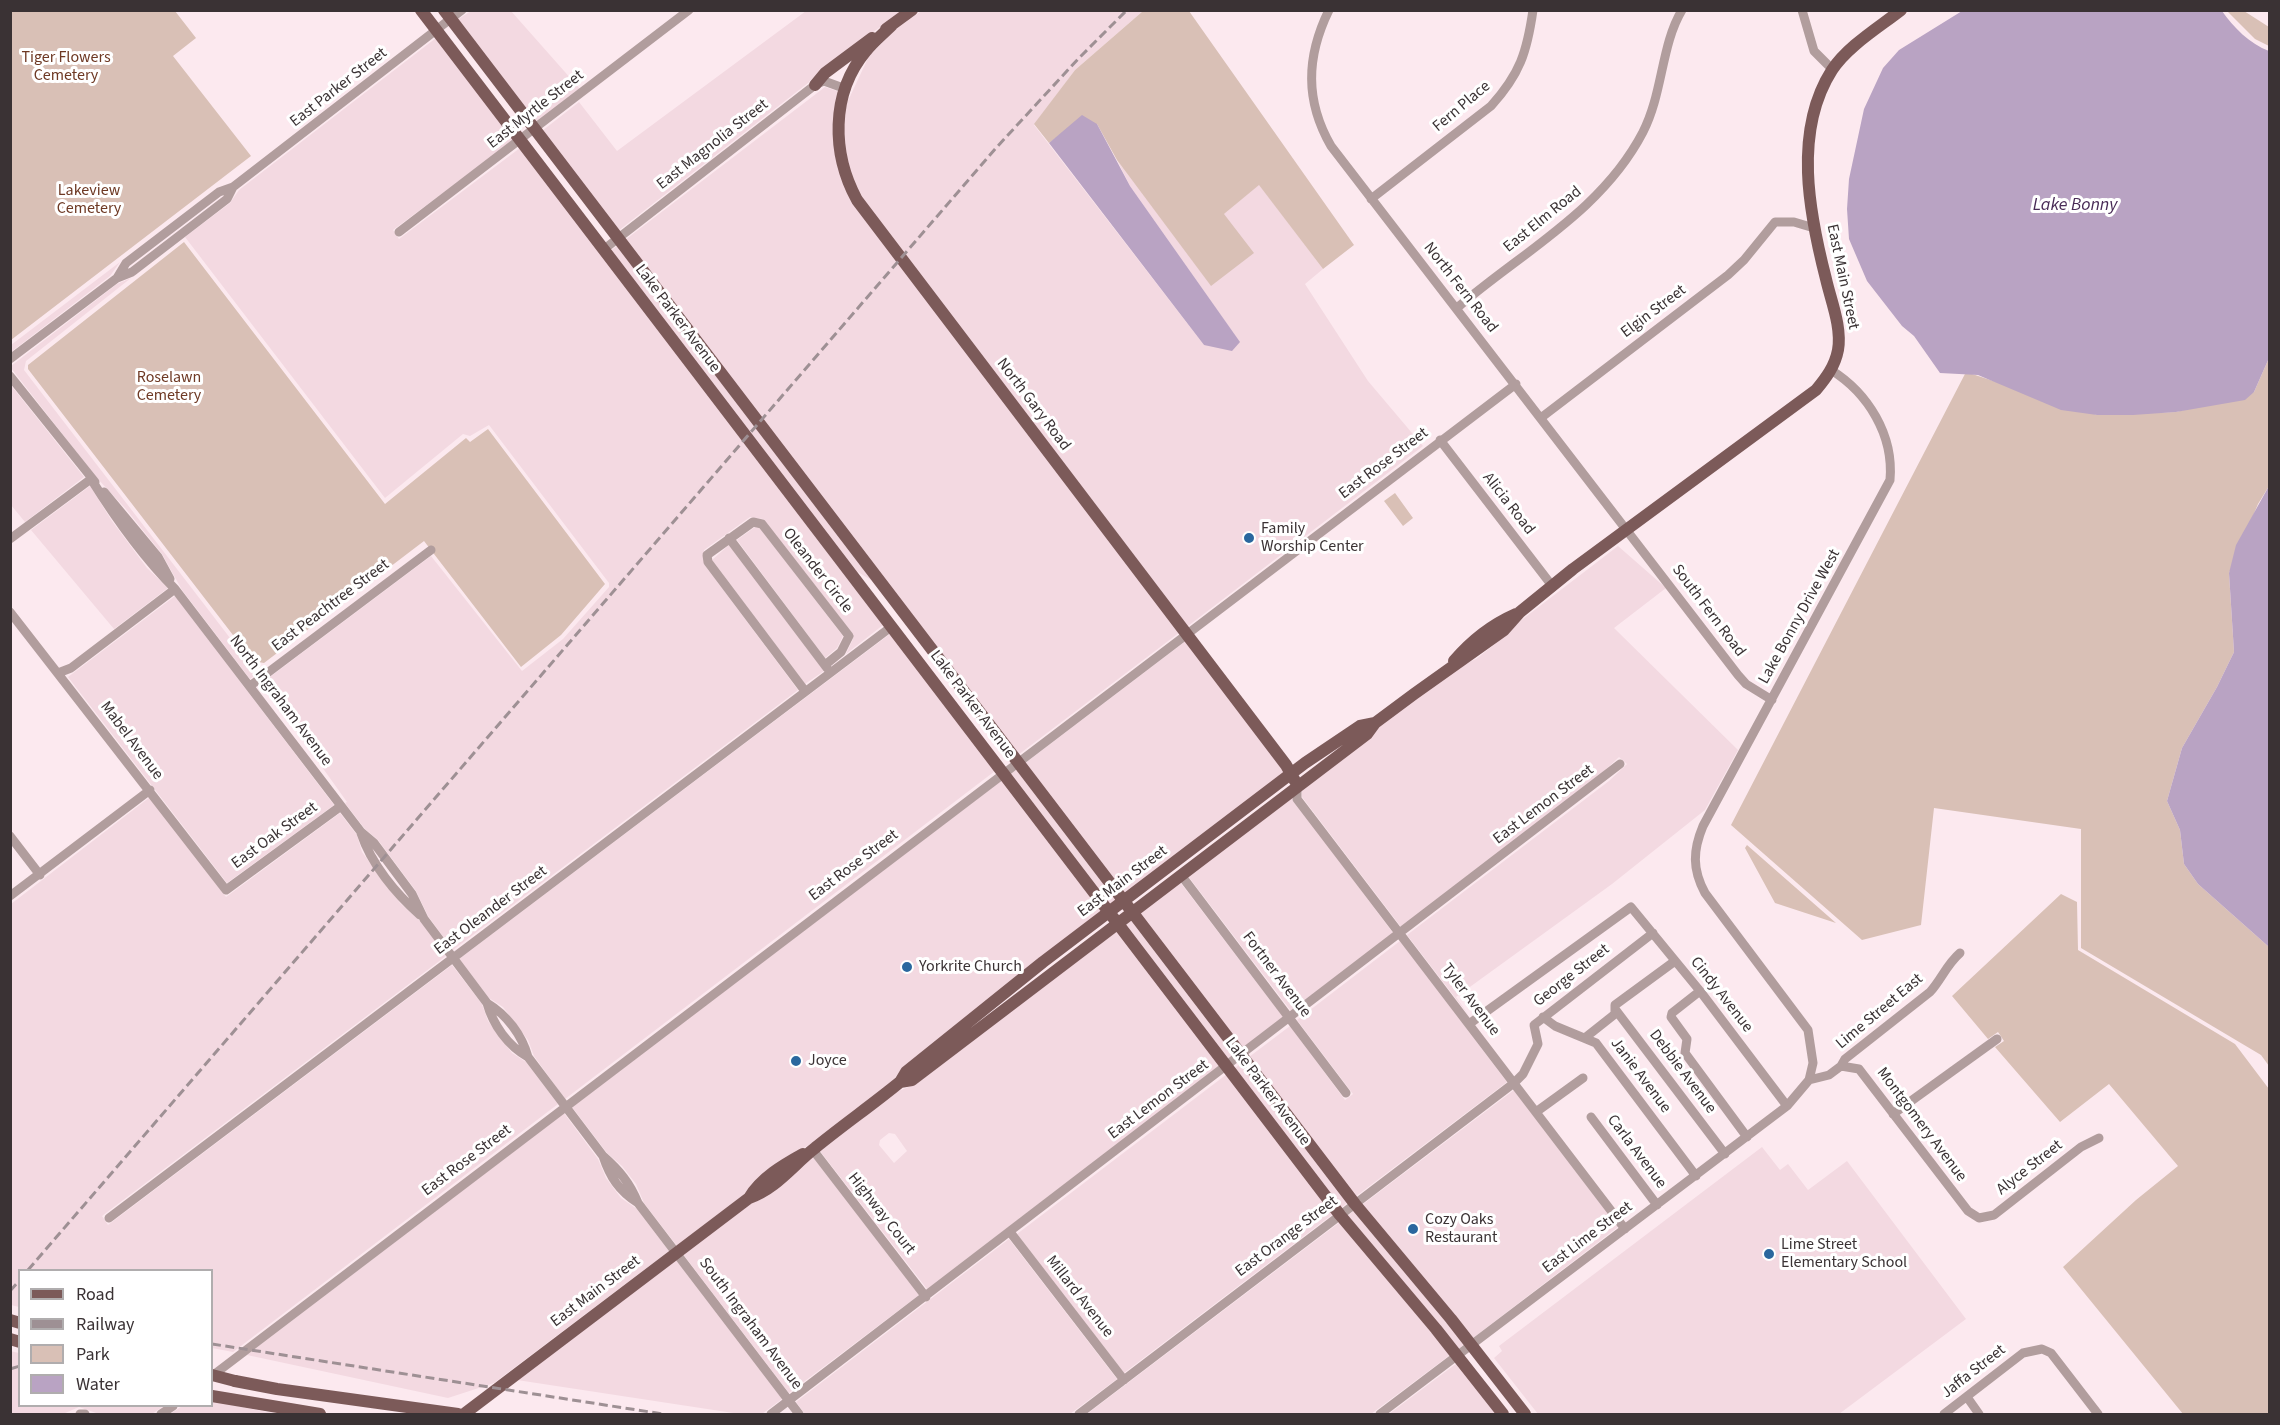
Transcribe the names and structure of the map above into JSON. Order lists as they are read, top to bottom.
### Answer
{
  "streets": {
    "main road": ["East Main Street", "Lake Parker Avenue", "North Gary Road"],
    "street": [
      "East Parker Street",
      "Fern Place",
      "East Myrtle Street",
      "East Magnolia Street",
      "East Elm Road",
      "North Fern Road",
      "Elgin Street",
      "East Rose Street",
      "Alicia Road",
      "Oleander Circle",
      "East Peachtree Street",
      "South Fern Road",
      "Lake Bonny Drive West",
      "North Ingraham Avenue",
      "Mabel Avenue",
      "East Lemon Street",
      "East Oak Street",
      "East Oleander Street",
      "Fortner Avenue",
      "George Street",
      "Cindy Avenue",
      "Tyler Avenue",
      "Lime Street East",
      "Debbie Avenue",
      "Janie Avenue",
      "Montgomery Avenue",
      "Carla Avenue",
      "Alyce Street",
      "Highway Court",
      "East Orange Street",
      "East Lime Street",
      "Millard Avenue",
      "South Ingraham Avenue",
      "Jaffa Street"
    ]
  },
  "crossings": [
    ["East Parker Street", "Lake Parker Avenue"],
    ["Fern Place", "North Fern Road"],
    ["East Myrtle Street", "Lake Parker Avenue"],
    ["East Magnolia Street", "Lake Parker Avenue"],
    ["East Elm Road", "North Fern Road"],
    ["East Main Street", "North Fern Road"],
    ["East Main Street", "Elgin Street"],
    ["East Main Street", "Lake Parker Avenue"],
    ["East Main Street", "North Gary Road"],
    ["East Main Street", "Alicia Road"],
    ["East Main Street", "South Fern Road"],
    ["East Main Street", "Lake Bonny Drive West"],
    ["East Main Street", "North Ingraham Avenue"],
    ["East Main Street", "Fortner Avenue"],
    ["East Main Street", "Tyler Avenue"],
    ["East Main Street", "Highway Court"],
    ["East Main Street", "South Ingraham Avenue"],
    ["North Fern Road", "Elgin Street"],
    ["North Fern Road", "East Rose Street"],
    ["North Fern Road", "South Fern Road"],
    ["Lake Parker Avenue", "East Rose Street"],
    ["Lake Parker Avenue", "East Lemon Street"],
    ["Lake Parker Avenue", "East Oleander Street"],
    ["Lake Parker Avenue", "East Orange Street"],
    ["Lake Parker Avenue", "East Lime Street"],
    ["North Gary Road", "East Rose Street"],
    ["North Gary Road", "Tyler Avenue"],
    ["East Rose Street", "Alicia Road"],
    ["East Rose Street", "North Ingraham Avenue"],
    ["Oleander Circle", "East Oleander Street"],
    ["East Peachtree Street", "North Ingraham Avenue"],
    ["South Fern Road", "Lake Bonny Drive West"],
    ["Lake Bonny Drive West", "East Lime Street"],
    ["North Ingraham Avenue", "East Oak Street"],
    ["North Ingraham Avenue", "East Oleander Street"],
    ["North Ingraham Avenue", "South Ingraham Avenue"],
    ["Mabel Avenue", "East Oak Street"],
    ["East Lemon Street", "Fortner Avenue"],
    ["East Lemon Street", "Tyler Avenue"],
    ["East Lemon Street", "Highway Court"],
    ["East Lemon Street", "Millard Avenue"],
    ["East Lemon Street", "South Ingraham Avenue"],
    ["George Street", "Cindy Avenue"],
    ["George Street", "Tyler Avenue"],
    ["George Street", "Janie Avenue"],
    ["George Street", "East Orange Street"],
    ["Cindy Avenue", "Tyler Avenue"],
    ["Cindy Avenue", "East Lime Street"],
    ["Tyler Avenue", "East Orange Street"],
    ["Tyler Avenue", "East Lime Street"],
    ["Lime Street East", "Montgomery Avenue"],
    ["Debbie Avenue", "East Lime Street"],
    ["Janie Avenue", "East Lime Street"],
    ["Montgomery Avenue", "Alyce Street"],
    ["Carla Avenue", "East Lime Street"],
    ["East Orange Street", "Millard Avenue"]
  ],
  "water": ["Lake Bonny"],
  "parks": ["Tiger Flowers Cemetery", "Lakeview Cemetery", "Roselawn Cemetery"],
  "places": [
    "Family Worship Center",
    "Yorkrite Church",
    "Joyce",
    "Cozy Oaks Restaurant",
    "Lime Street Elementary School"
  ],
  "legend": [
    "Road",
    "Railway",
    "Park",
    "Water"
  ]
}
